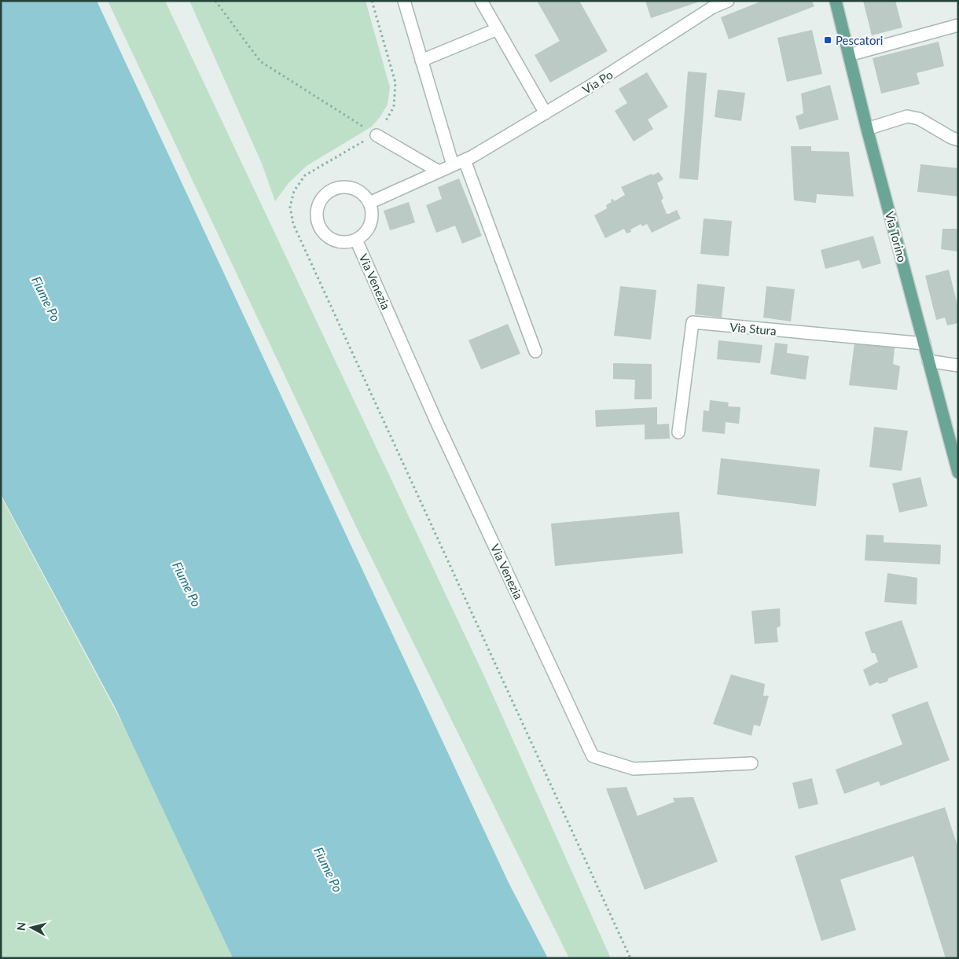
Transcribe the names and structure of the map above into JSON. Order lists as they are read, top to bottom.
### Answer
{
  "streets": {
    "main road": ["Via Torino"],
    "street": ["Via Po", "Via Venezia", "Via Stura"]
  },
  "crossings": [
    ["Via Po", "Via Venezia"],
    ["Via Torino", "Via Stura"]
  ],
  "water": ["Fiume Po"],
  "places": {
    "transit": ["Pescatori"]
  },
  "north": "left"
}
